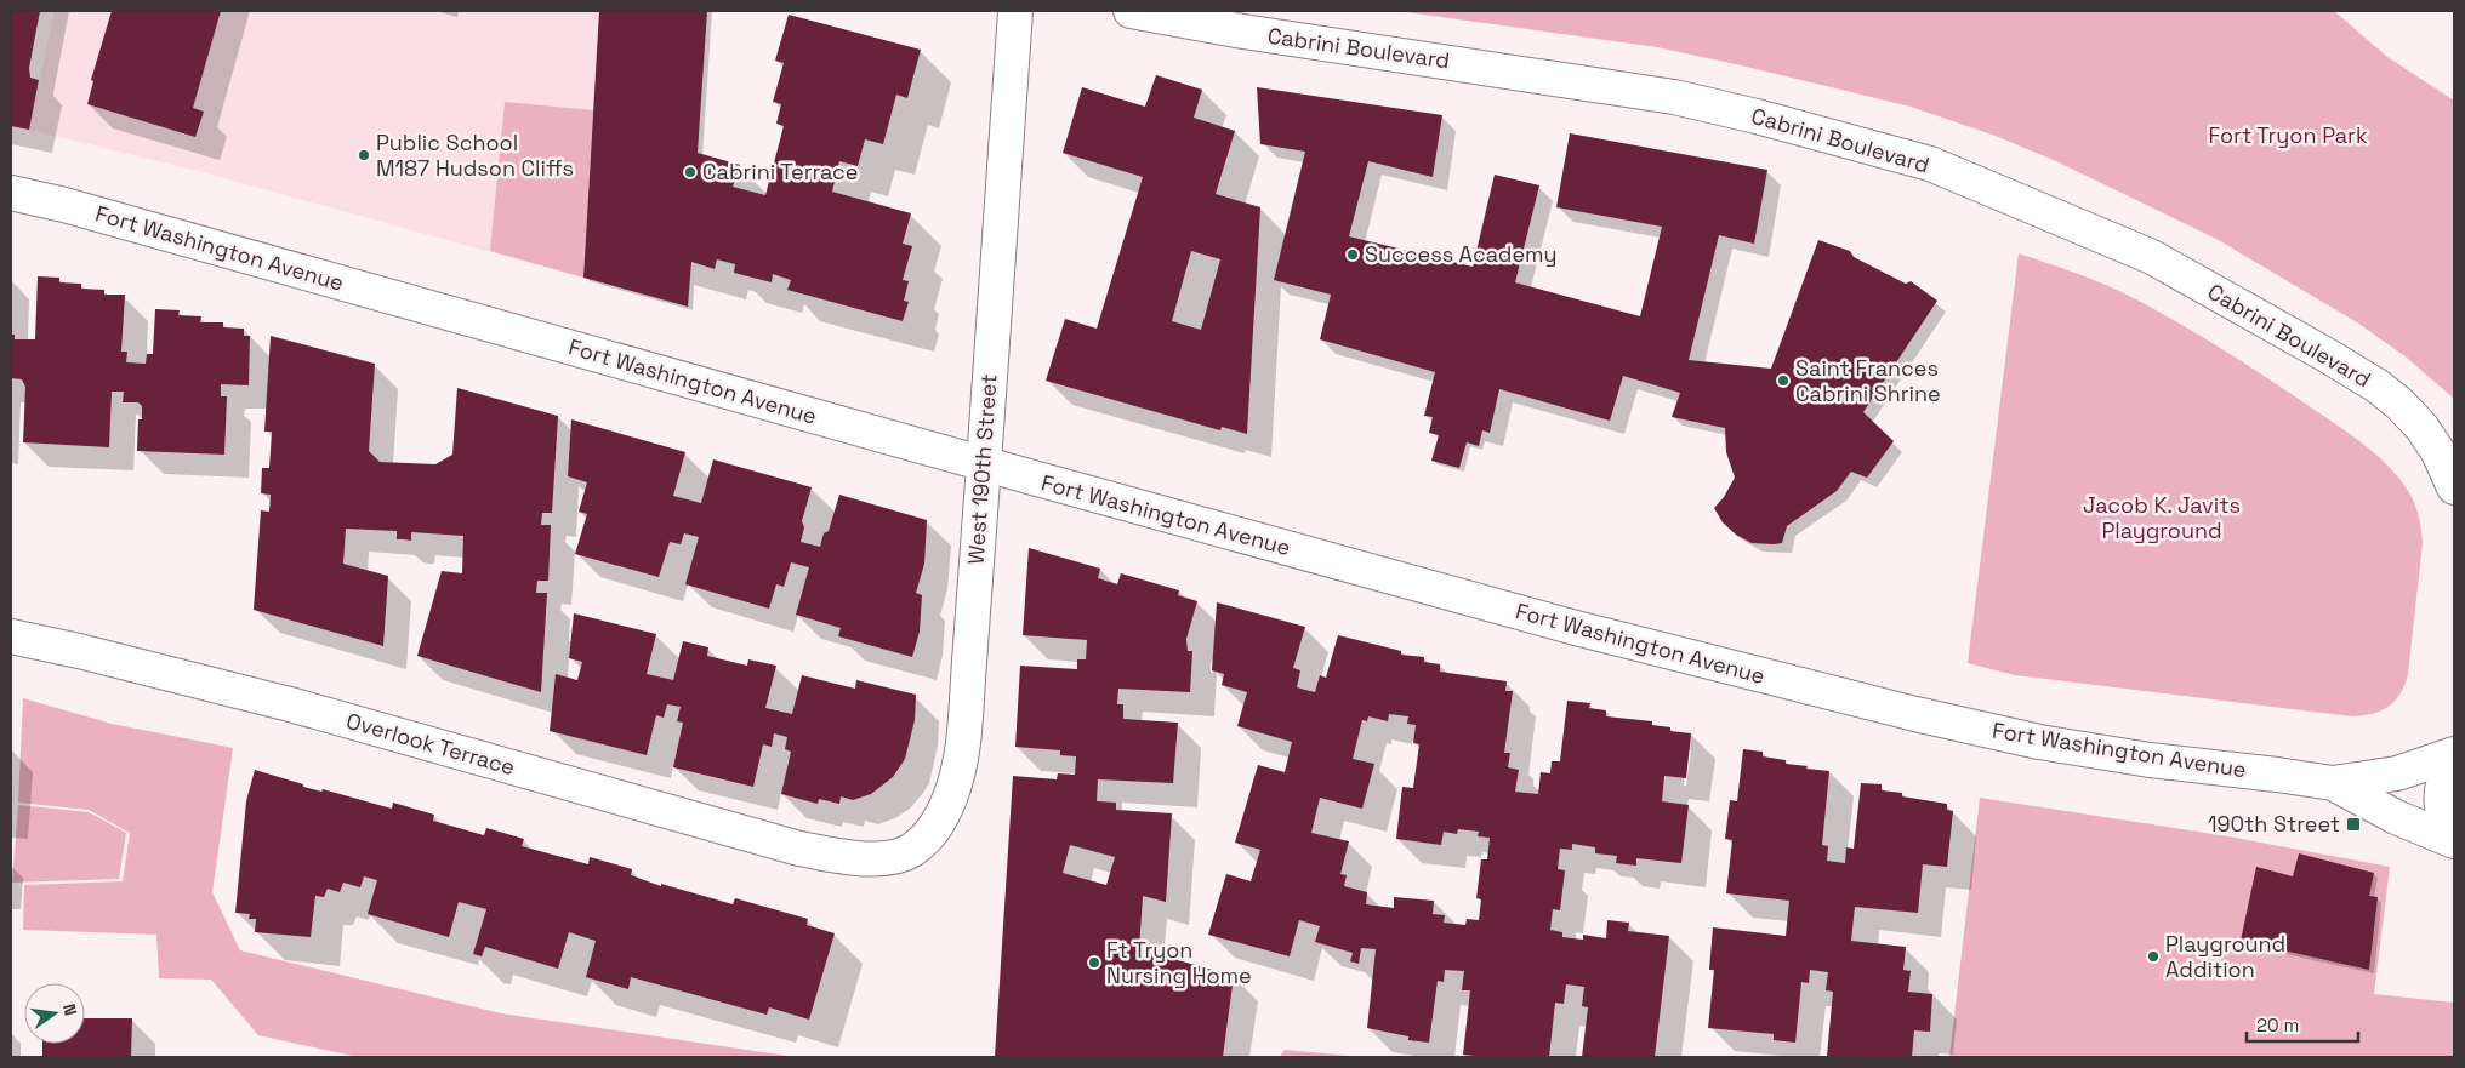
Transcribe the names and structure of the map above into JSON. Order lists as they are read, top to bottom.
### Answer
{
  "streets": {
    "street": [
      "Cabrini Boulevard",
      "Fort Washington Avenue",
      "West 190th Street",
      "Overlook Terrace"
    ]
  },
  "crossings": [
    ["Fort Washington Avenue", "West 190th Street"],
    ["West 190th Street", "Overlook Terrace"]
  ],
  "parks": ["Fort Tryon Park", "Jacob K. Javits Playground"],
  "places": {
    "other": [
      "Public School M187 Hudson Cliffs",
      "Cabrini Terrace",
      "Success Academy",
      "Saint Frances Cabrini Shrine",
      "Playground Addition",
      "Ft Tryon Nursing Home"
    ],
    "transit": ["190th Street"]
  },
  "scale_bar": "20 m",
  "north": "right"
}
